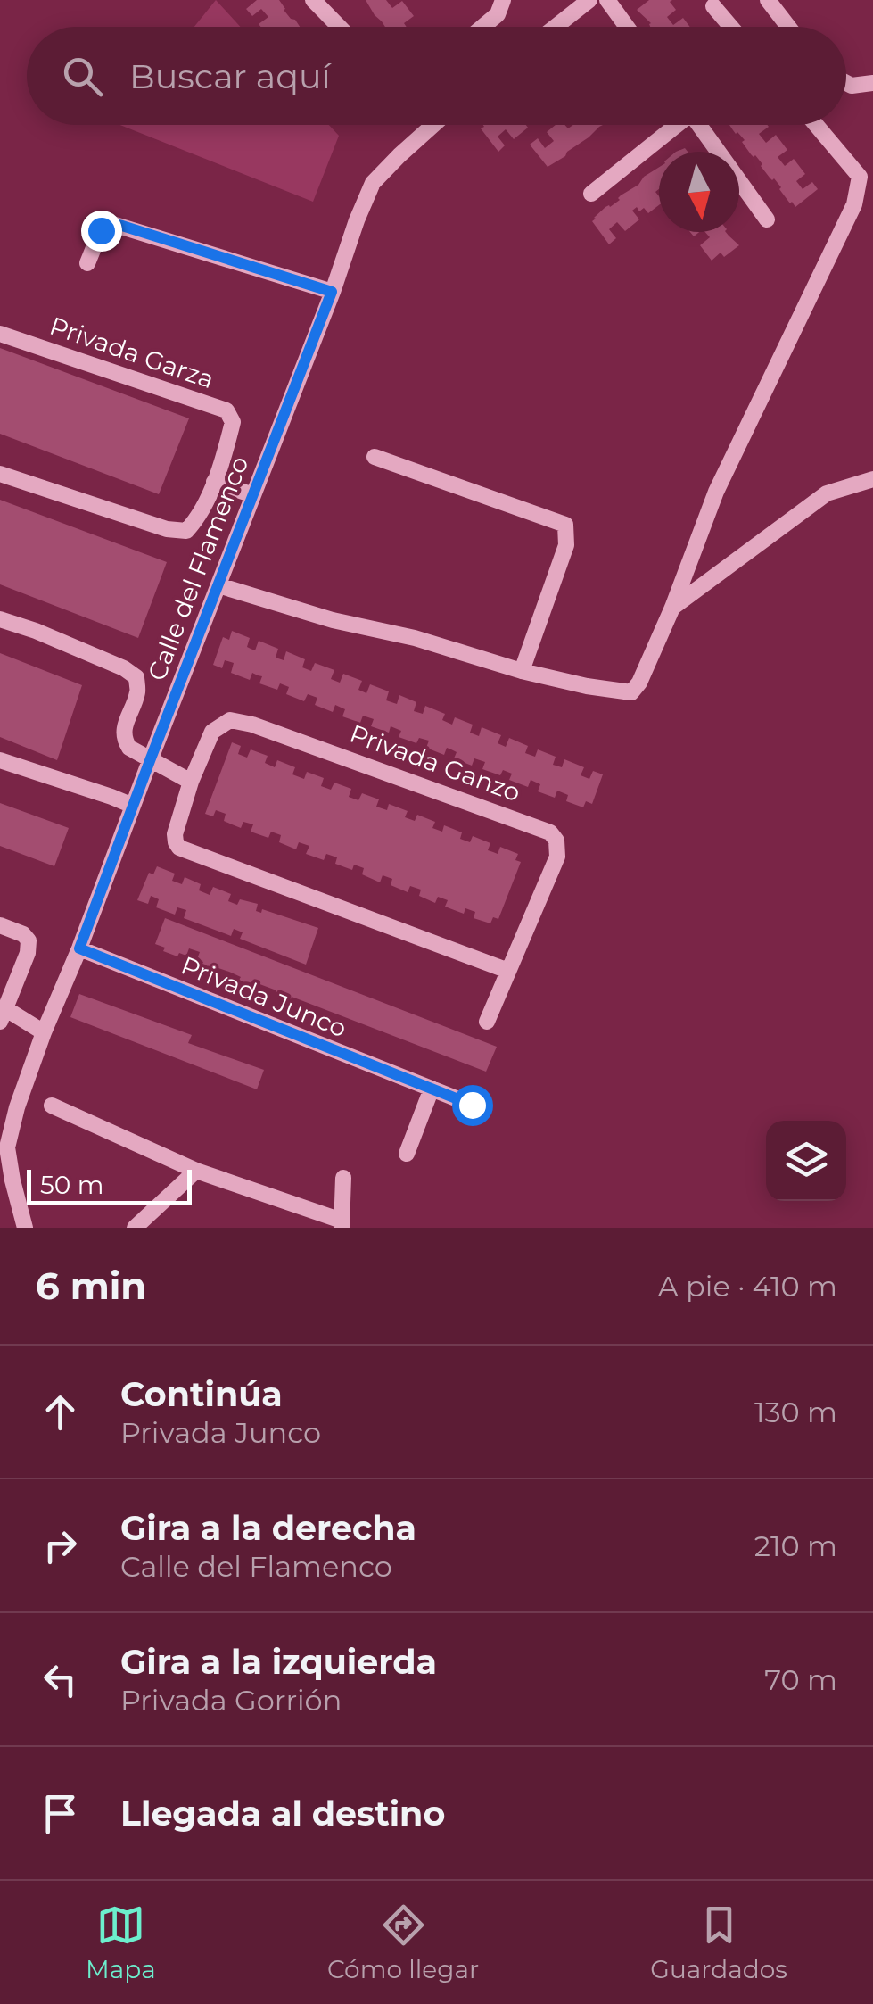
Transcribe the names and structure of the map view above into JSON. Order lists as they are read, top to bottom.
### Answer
{
  "streets": {
    "street": [
      "Privada Garza",
      "Calle del Flamenco",
      "Privada Ganzo",
      "Privada Junco"
    ]
  },
  "crossings": [
    ["Calle del Flamenco", "Privada Junco"]
  ],
  "scale_bar": "50 m",
  "north": "bottom",
  "page": {
    "search": "Buscar aquí",
    "scale": "50 m",
    "heading": ["6 min", "A pie · 410 m"],
    "list": [
      ["Continúa", "Privada Junco", "130 m"],
      ["Gira a la derecha", "Calle del Flamenco", "210 m"],
      ["Gira a la izquierda", "Privada Gorrión", "70 m"],
      "Llegada al destino"
    ],
    "nav": ["Mapa", "Cómo llegar", "Guardados"]
  }
}
